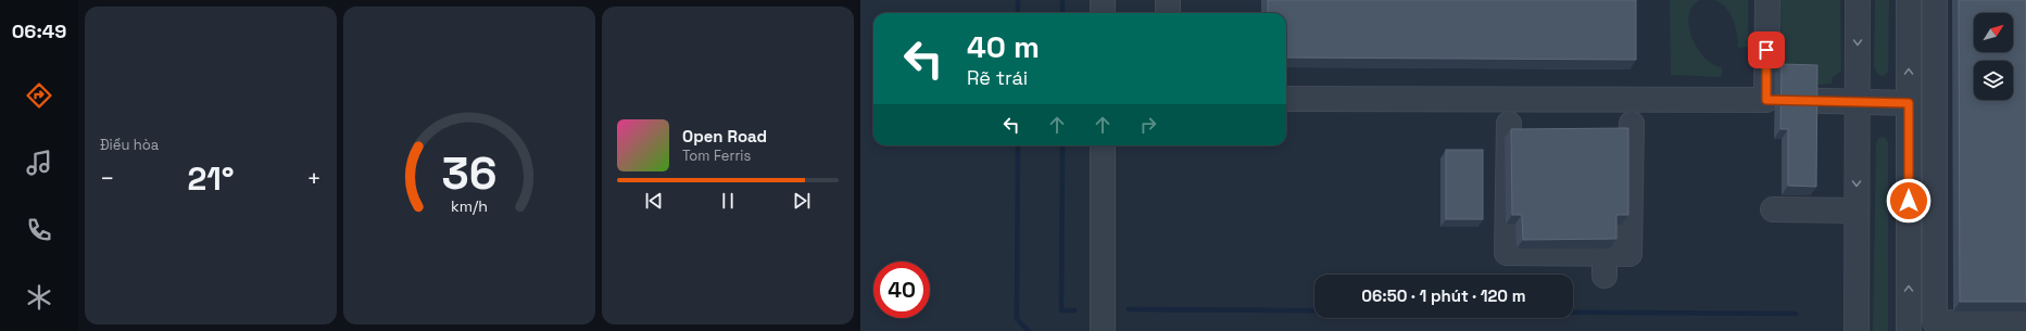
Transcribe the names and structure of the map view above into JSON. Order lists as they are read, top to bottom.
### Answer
{
  "north": "top right",
  "page": {
    "tabs": "06:49",
    "tile": "Điều hòa",
    "turn": ["40 m", "Rẽ trái"],
    "song": ["Open Road", "Tom Ferris"],
    "heat": ["−", "21°", "+"],
    "limit": "40",
    "trip": "06:50 · 1 phút · 120 m",
    "gauge": ["36", "km/h"]
  }
}
